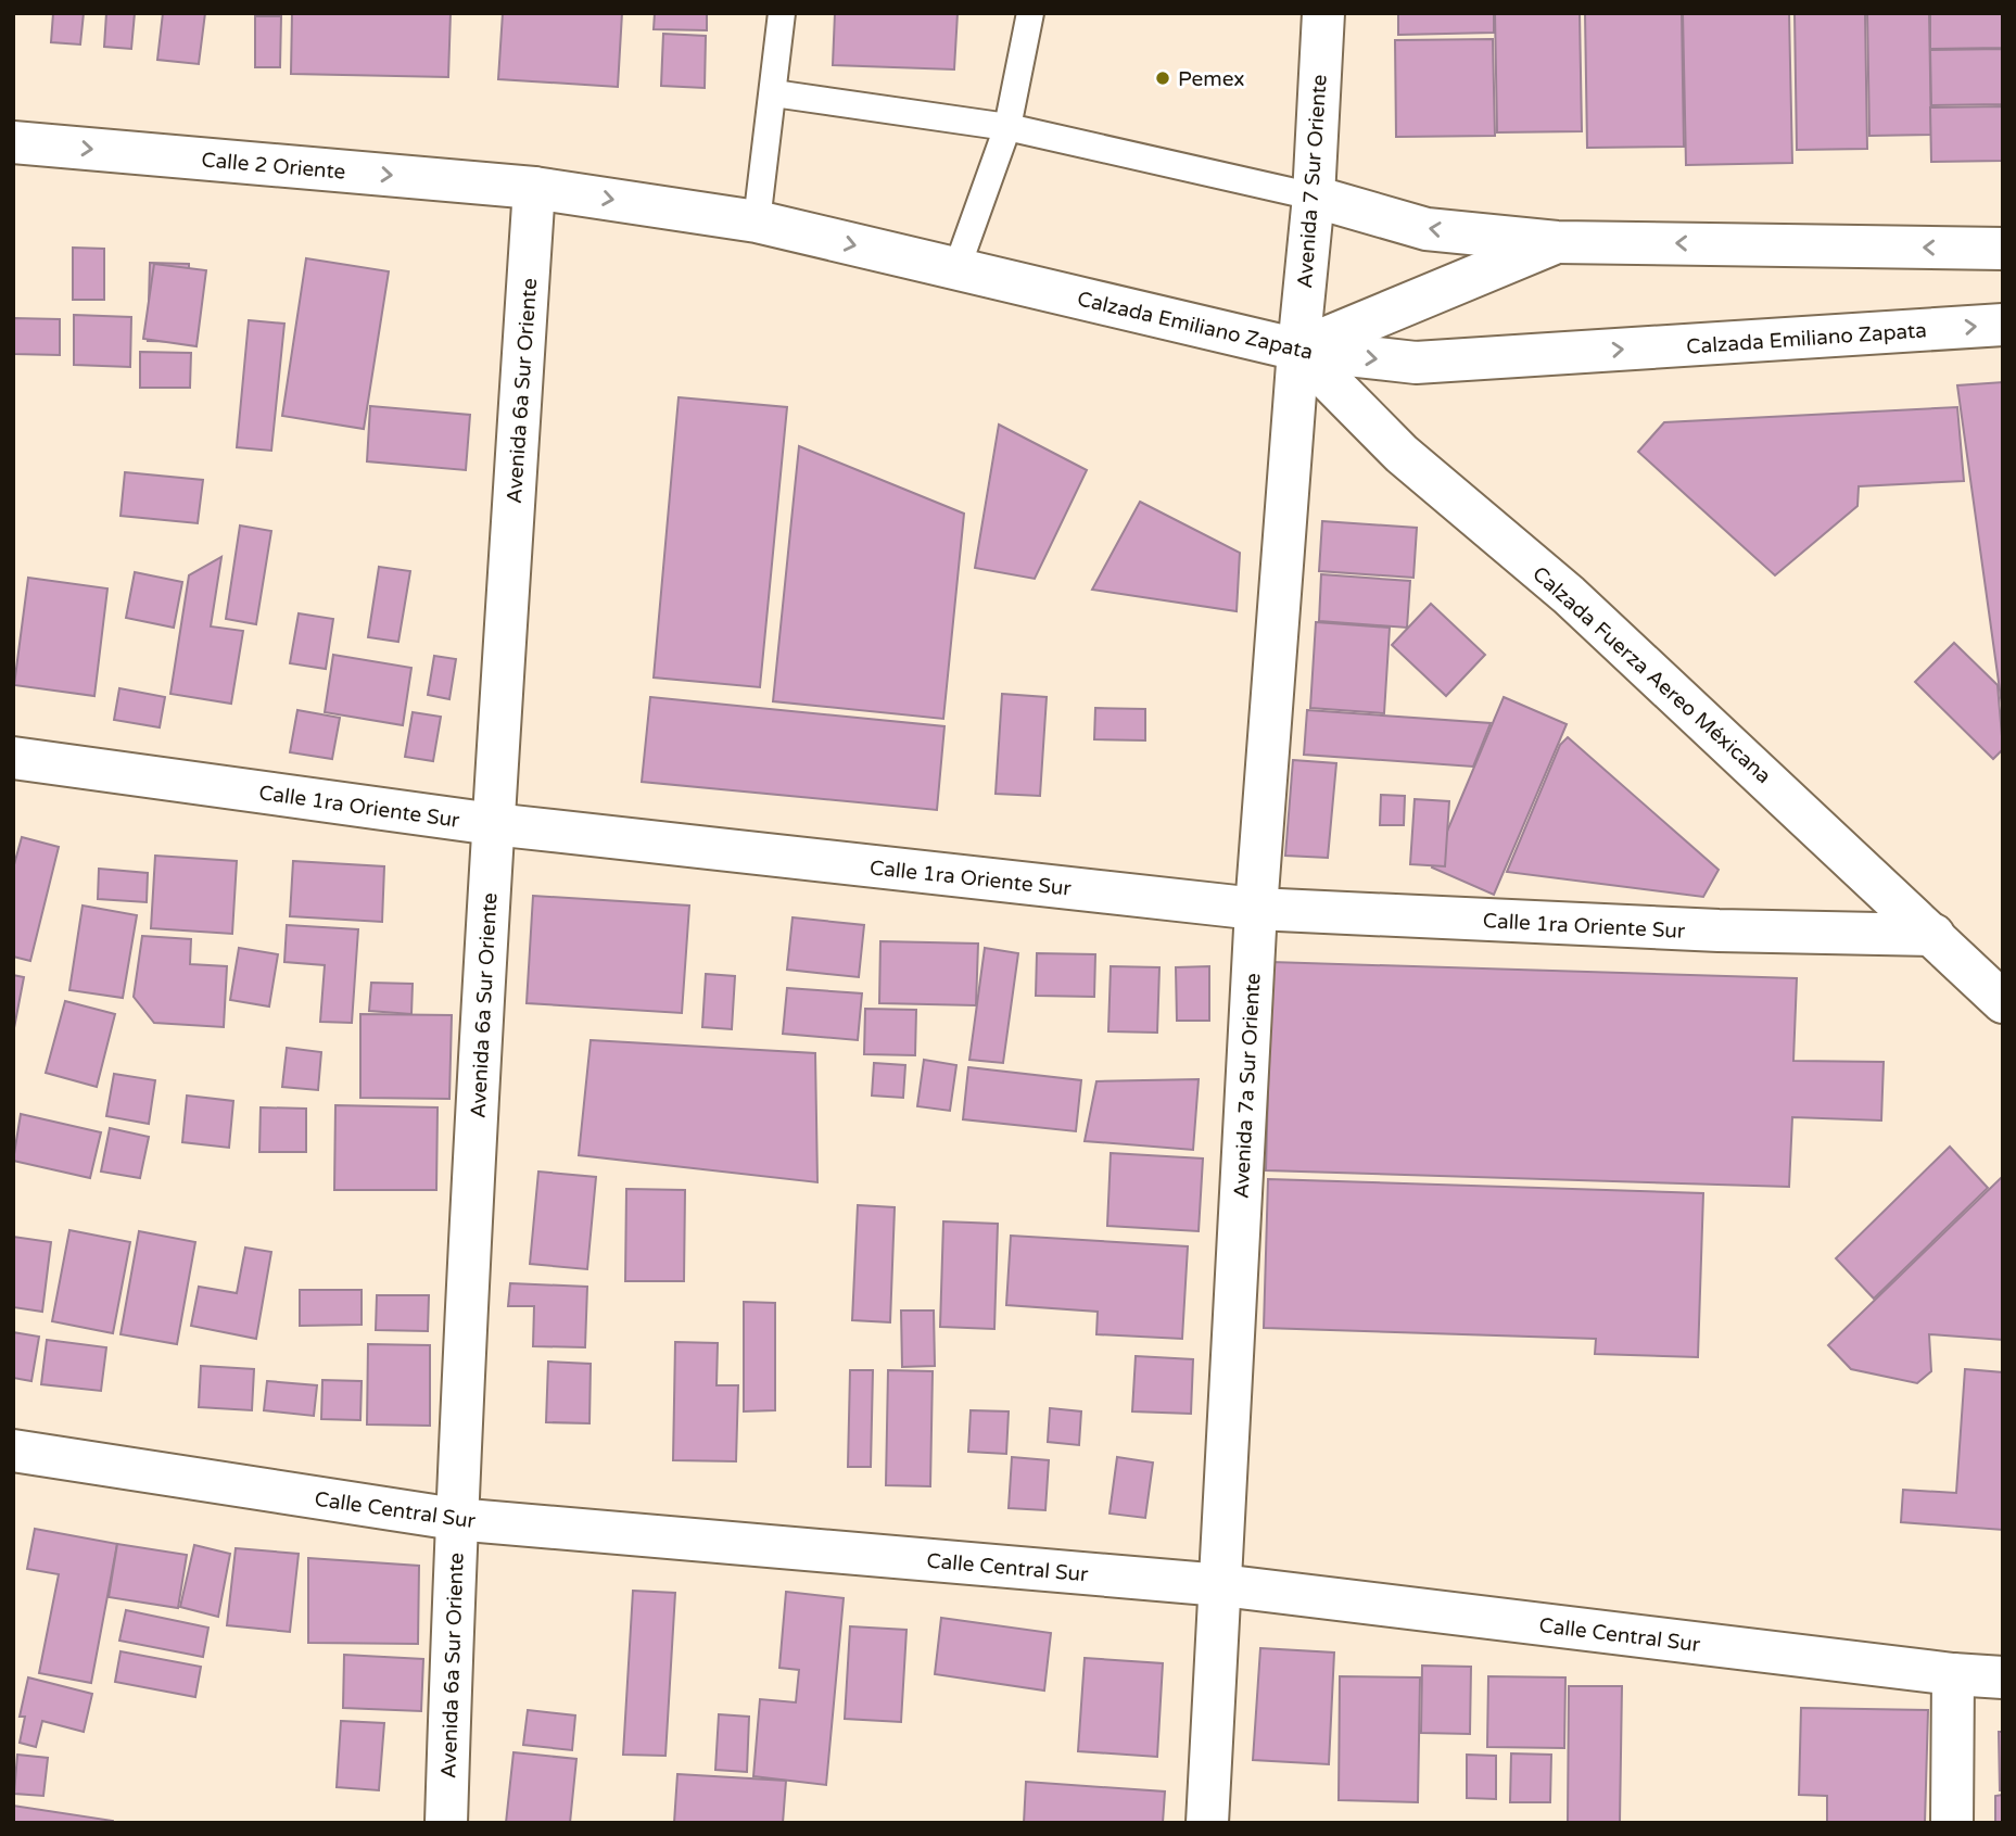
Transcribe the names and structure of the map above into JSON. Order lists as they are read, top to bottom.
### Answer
{
  "streets": {
    "street": [
      "Calle 2 Oriente",
      "Avenida 7 Sur Oriente",
      "Calzada Emiliano Zapata",
      "Avenida 6a Sur Oriente",
      "Calzada Fuerza Aereo Méxicana",
      "Calle 1ra Oriente Sur",
      "Avenida 7a Sur Oriente",
      "Calle Central Sur"
    ]
  },
  "crossings": [
    ["Calle 2 Oriente", "Calzada Emiliano Zapata"],
    ["Calle 2 Oriente", "Avenida 6a Sur Oriente"],
    ["Avenida 7 Sur Oriente", "Calzada Emiliano Zapata"],
    ["Avenida 7 Sur Oriente", "Calzada Fuerza Aereo Méxicana"],
    ["Avenida 7 Sur Oriente", "Avenida 7a Sur Oriente"],
    ["Calzada Emiliano Zapata", "Avenida 6a Sur Oriente"],
    ["Calzada Emiliano Zapata", "Calzada Fuerza Aereo Méxicana"],
    ["Calzada Emiliano Zapata", "Avenida 7a Sur Oriente"],
    ["Avenida 6a Sur Oriente", "Calle 1ra Oriente Sur"],
    ["Avenida 6a Sur Oriente", "Calle Central Sur"],
    ["Calzada Fuerza Aereo Méxicana", "Calle 1ra Oriente Sur"],
    ["Calzada Fuerza Aereo Méxicana", "Avenida 7a Sur Oriente"],
    ["Calle 1ra Oriente Sur", "Avenida 7a Sur Oriente"],
    ["Avenida 7a Sur Oriente", "Calle Central Sur"]
  ],
  "one_way": ["Calle 2 Oriente"],
  "places": ["Pemex"]
}
